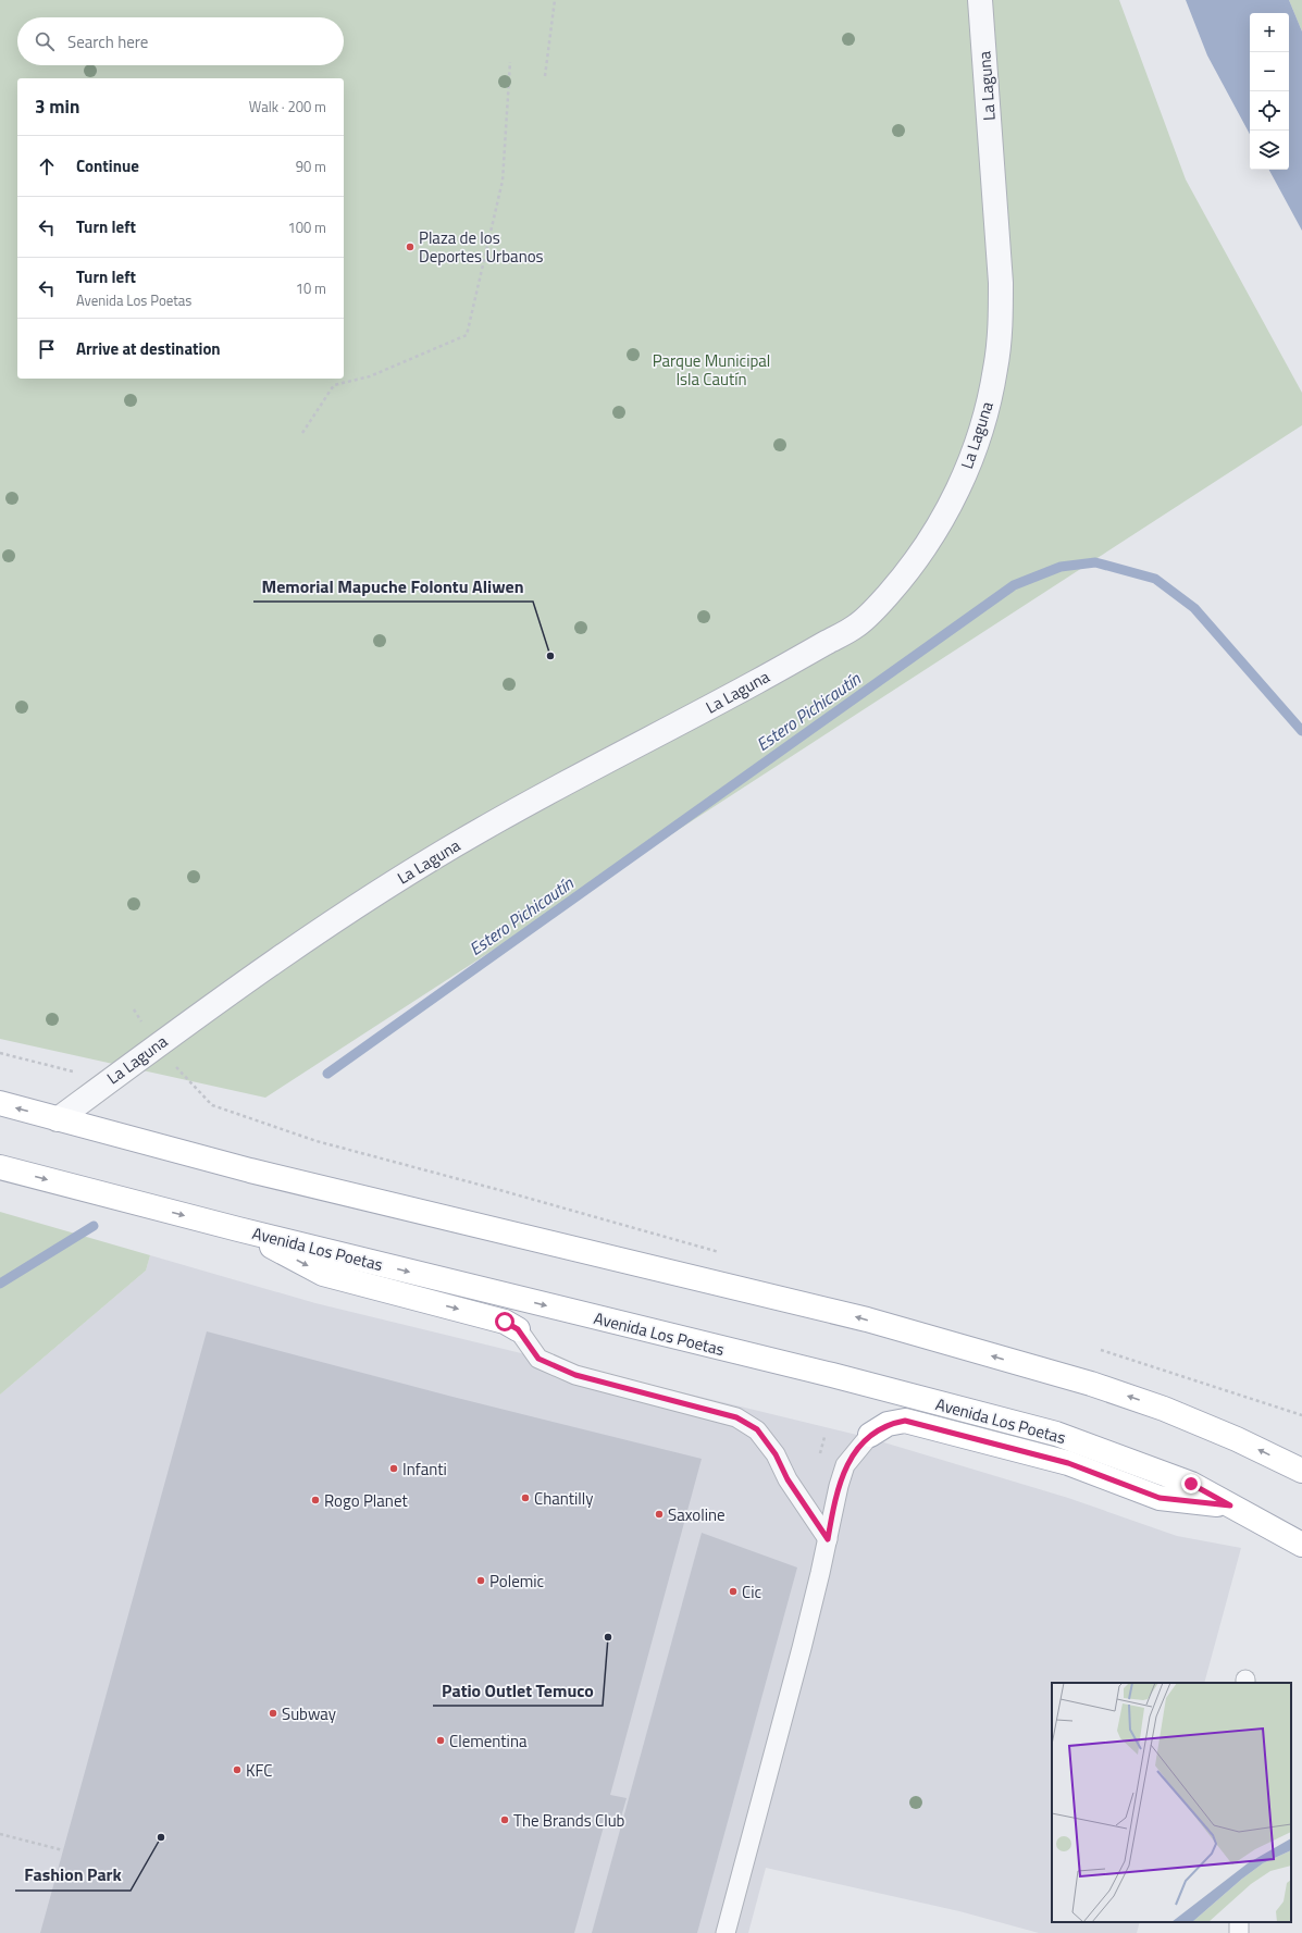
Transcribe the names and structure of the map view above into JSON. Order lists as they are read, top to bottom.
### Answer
{
  "streets": {
    "main road": ["Avenida Los Poetas"],
    "street": ["La Laguna"]
  },
  "water": ["Estero Pichicautín"],
  "parks": ["Parque Municipal Isla Cautín"],
  "places": [
    "Plaza de los Deportes Urbanos",
    "Memorial Mapuche Folontu Aliwen",
    "Infanti",
    "Chantilly",
    "Rogo Planet",
    "Saxoline",
    "Polemic",
    "Cic",
    "Patio Outlet Temuco",
    "Subway",
    "Clementina",
    "KFC",
    "The Brands Club",
    "Fashion Park"
  ],
  "page": {
    "map_buttons": ["+", "−"],
    "search": "Search here",
    "heading": ["3 min", "Walk · 200 m"],
    "list": [
      ["Continue", "90 m"],
      ["Turn left", "100 m"],
      ["Turn left", "Avenida Los Poetas", "10 m"],
      "Arrive at destination"
    ]
  }
}
